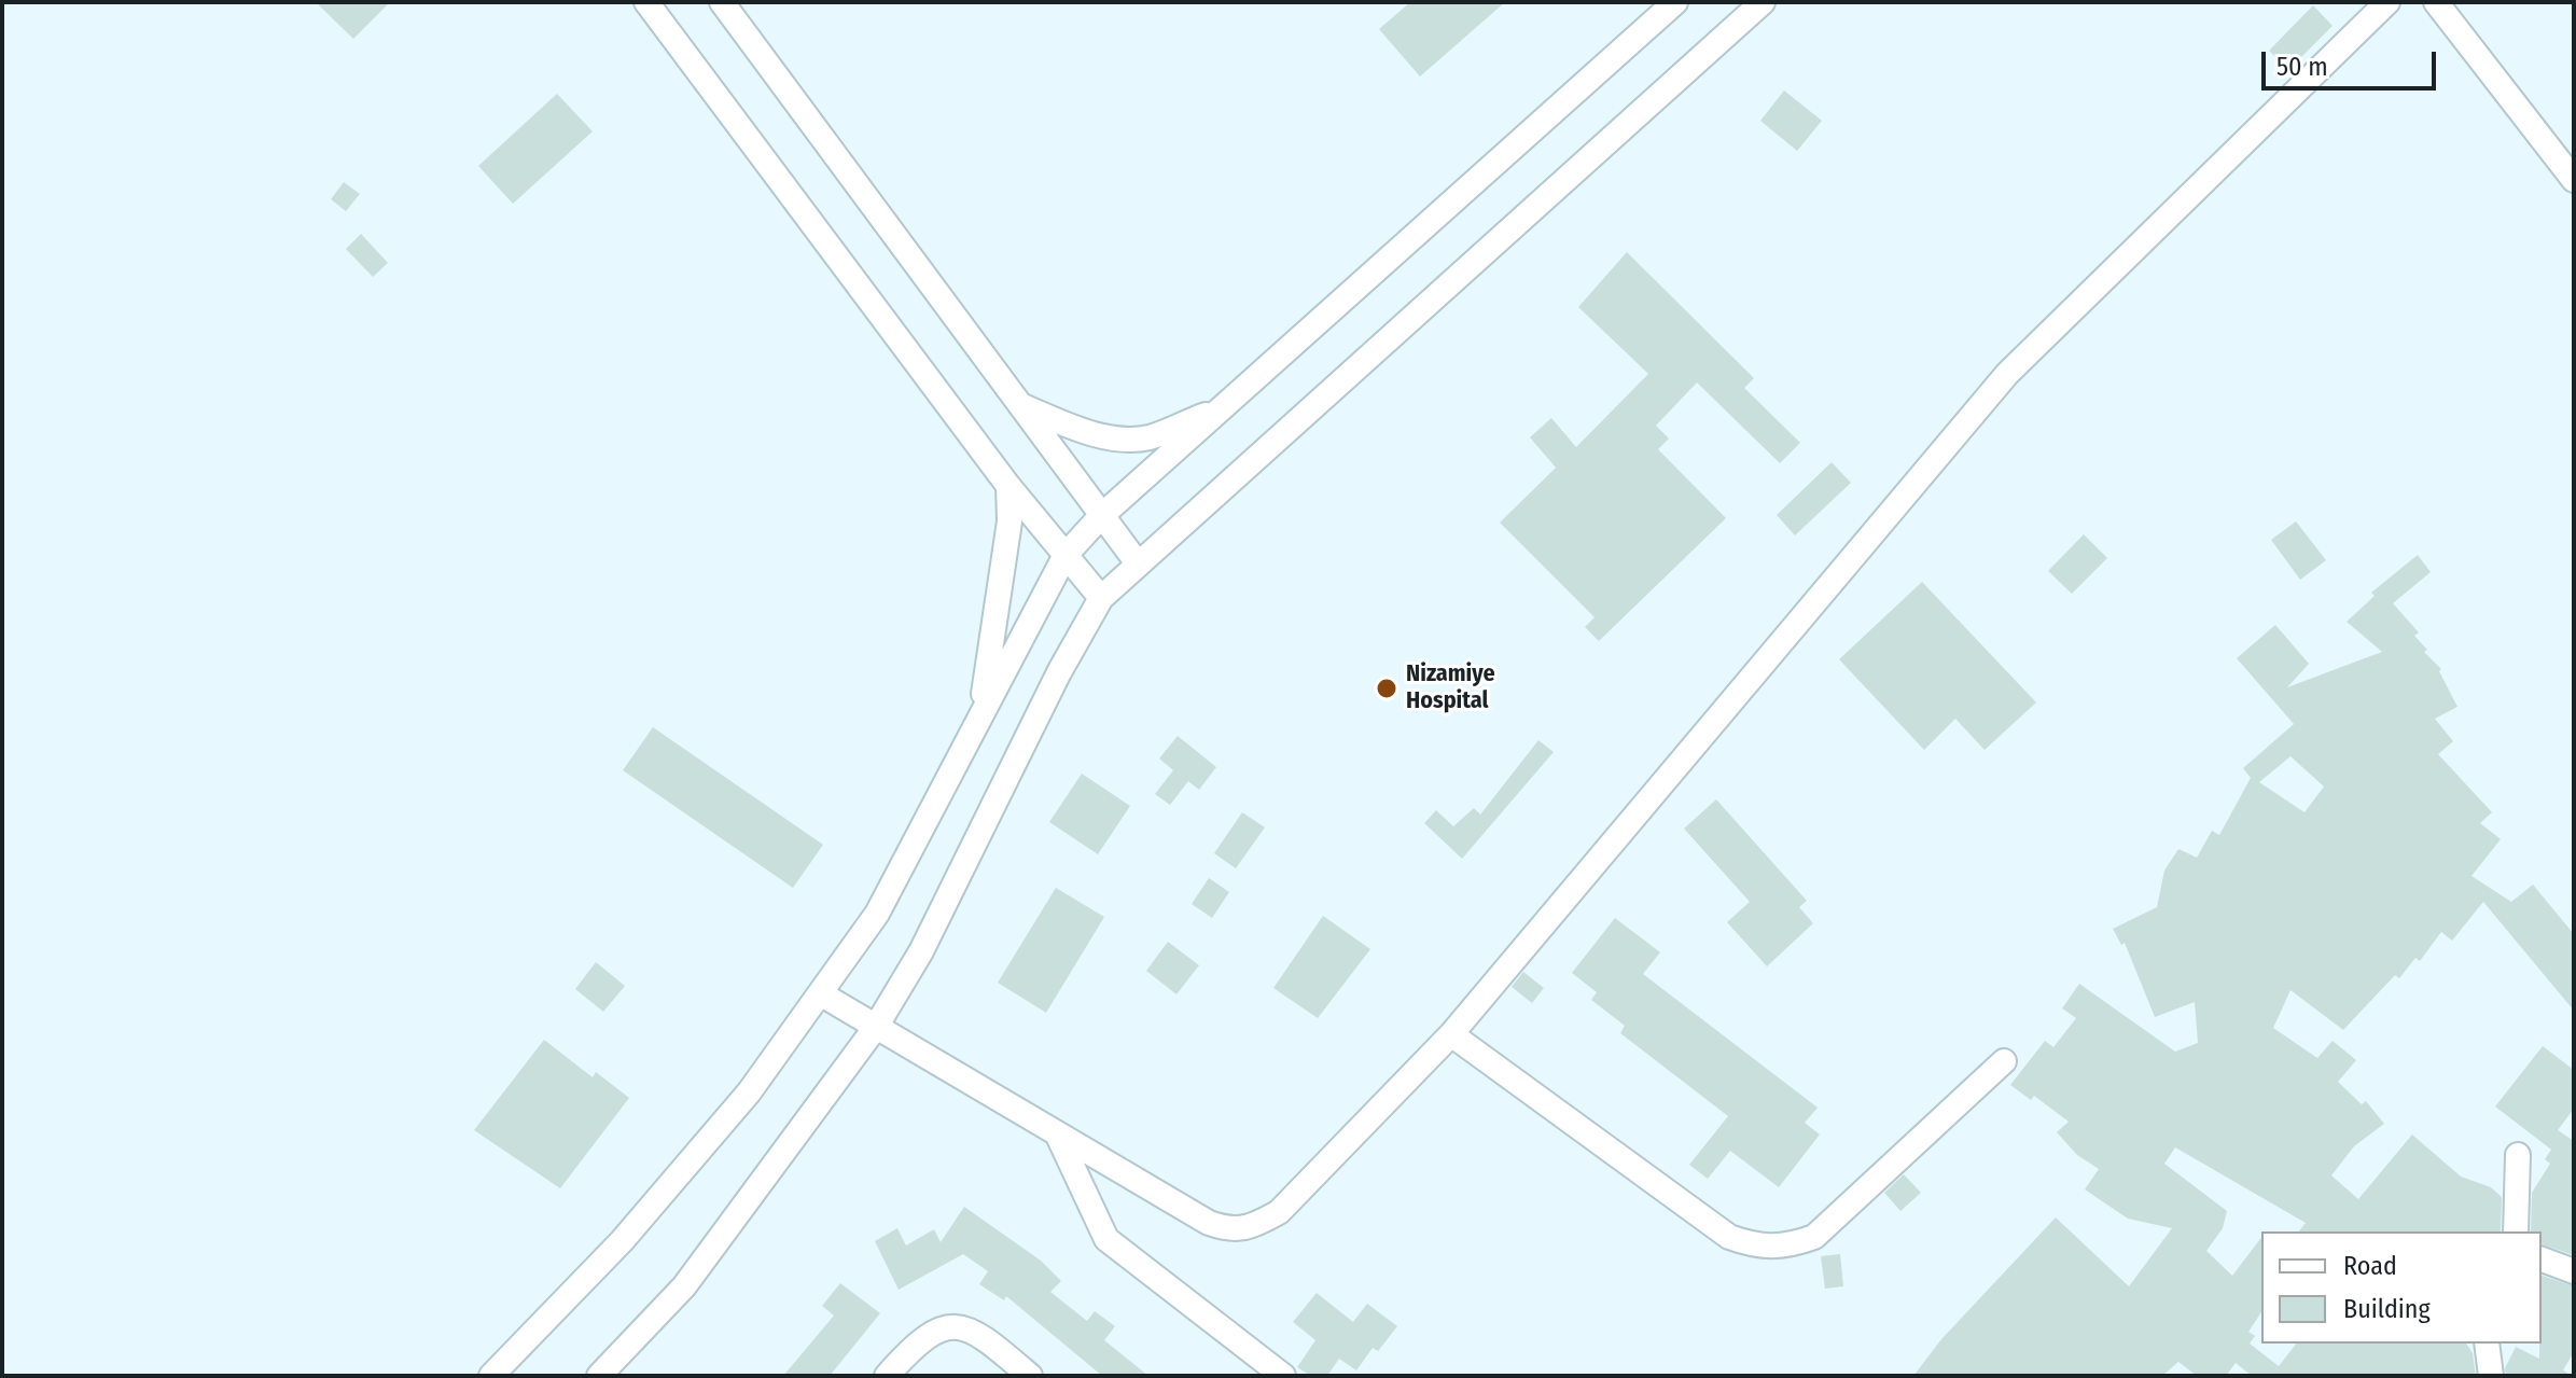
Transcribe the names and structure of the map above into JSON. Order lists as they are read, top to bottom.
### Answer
{
  "places": ["Nizamiye Hospital"],
  "legend": ["Road", "Building"],
  "scale_bar": "50 m"
}
